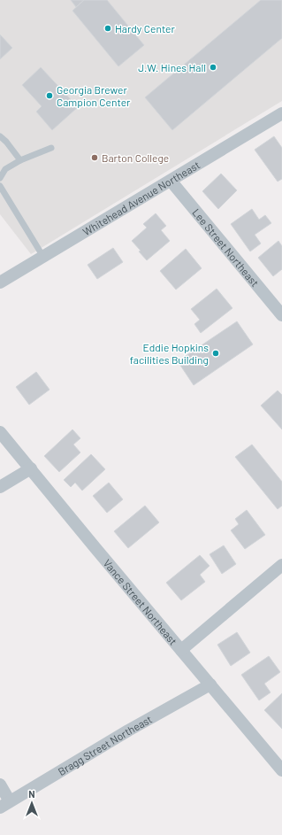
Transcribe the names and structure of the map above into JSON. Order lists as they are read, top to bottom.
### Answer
{
  "streets": {
    "street": [
      "Whitehead Avenue Northeast",
      "Lee Street Northeast",
      "Vance Street Northeast",
      "Bragg Street Northeast"
    ]
  },
  "crossings": [
    ["Whitehead Avenue Northeast", "Lee Street Northeast"],
    ["Vance Street Northeast", "Bragg Street Northeast"]
  ],
  "places": [
    "Hardy Center",
    "J.W. Hines Hall",
    "Georgia Brewer Campion Center",
    "Barton College",
    "Eddie Hopkins facilities Building"
  ],
  "north": "top"
}
